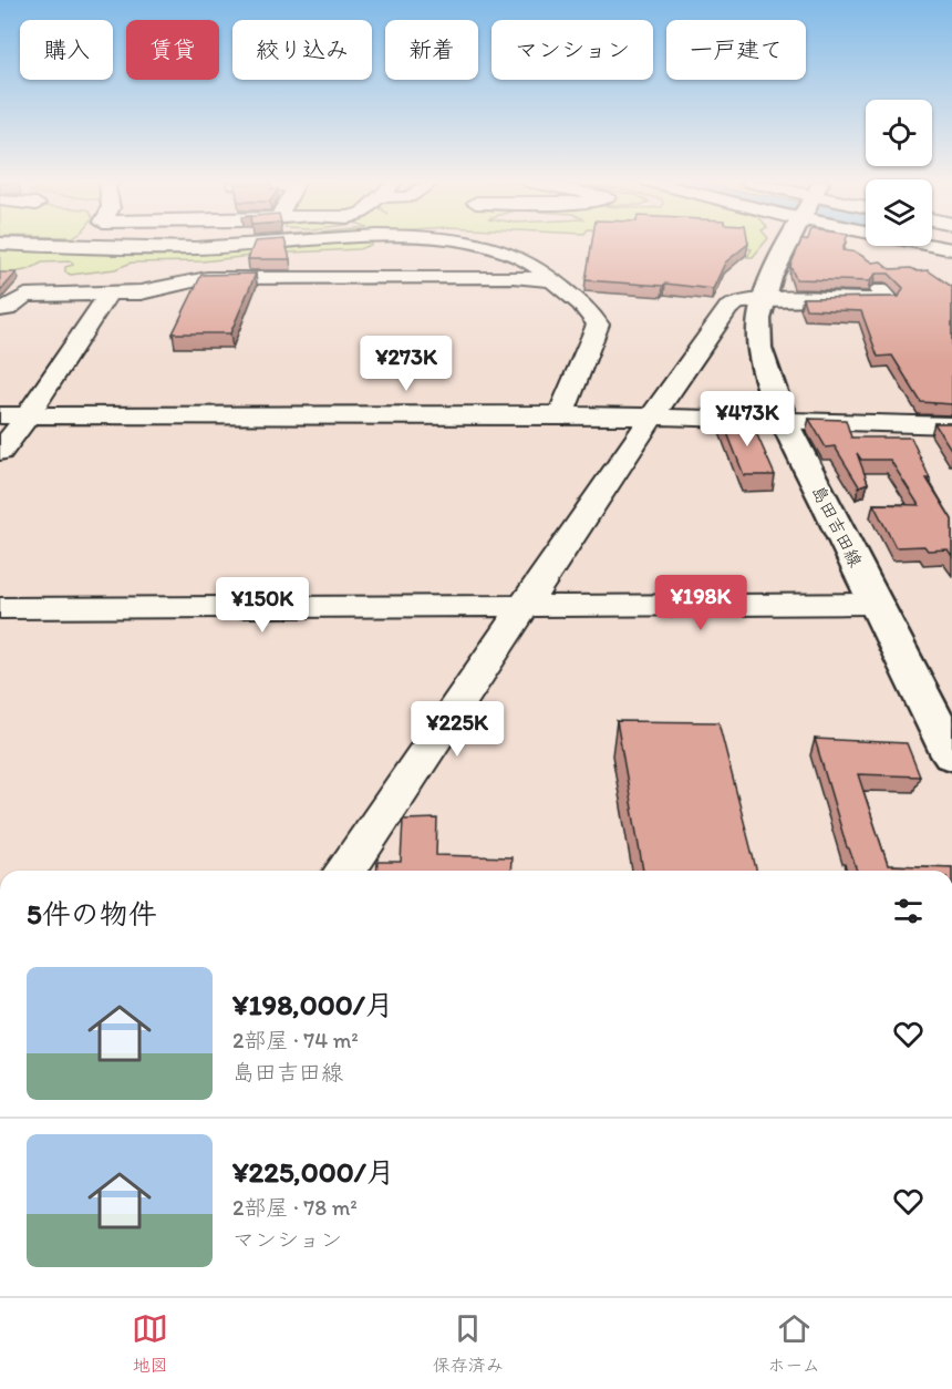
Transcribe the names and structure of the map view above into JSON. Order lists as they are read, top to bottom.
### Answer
{
  "streets": {
    "main road": ["島田吉田線"]
  },
  "page": {
    "chip": [
      "購入",
      "賃貸",
      "絞り込み",
      "新着",
      "マンション",
      "一戸建て"
    ],
    "price": [
      "¥273K",
      "¥473K",
      "¥198K",
      "¥150K",
      "¥225K"
    ],
    "heading": "5件の物件",
    "list": [
      {
        "name": "¥198,000/月",
        "note": "2部屋 · 74 m² · 島田吉田線"
      },
      {
        "name": "¥225,000/月",
        "note": "2部屋 · 78 m² · マンション"
      }
    ],
    "tabs": ["地図", "保存済み", "ホーム"]
  }
}
